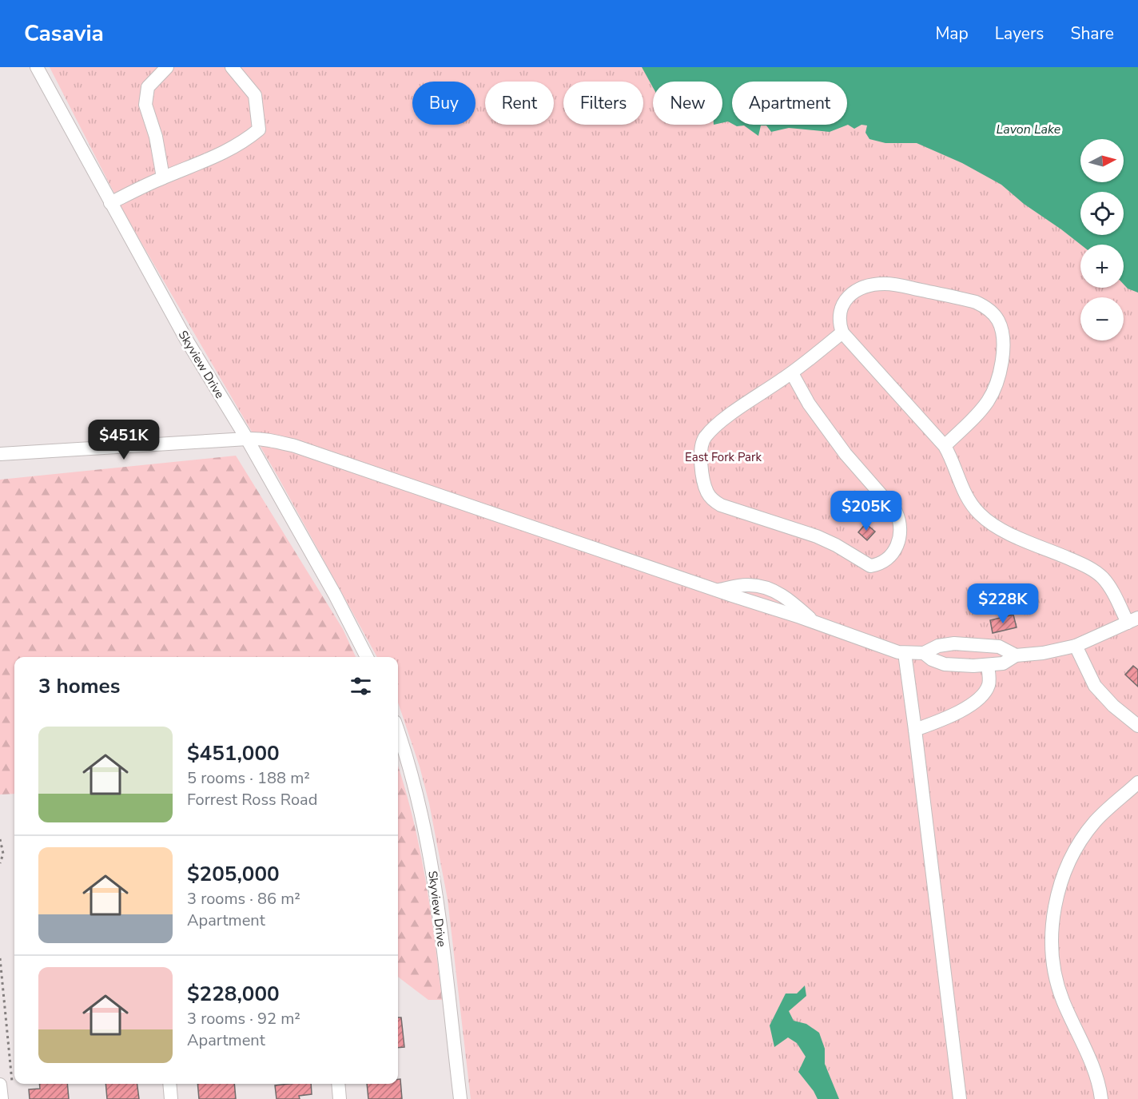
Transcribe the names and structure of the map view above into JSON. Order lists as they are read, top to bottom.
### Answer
{
  "streets": {
    "street": ["Skyview Drive"]
  },
  "water": ["Lavon Lake"],
  "parks": ["East Fork Park"],
  "north": "right",
  "page": {
    "header": "Casavia",
    "nav": ["Map", "Layers", "Share"],
    "chip": [
      "Buy",
      "Rent",
      "Filters",
      "New",
      "Apartment"
    ],
    "map_buttons": ["+", "−"],
    "price": ["$451K", "$205K", "$228K"],
    "heading": "3 homes",
    "list": [
      {
        "name": "$451,000",
        "note": "5 rooms · 188 m² · Forrest Ross Road"
      },
      {
        "name": "$205,000",
        "note": "3 rooms · 86 m² · Apartment"
      },
      {
        "name": "$228,000",
        "note": "3 rooms · 92 m² · Apartment"
      }
    ]
  }
}
